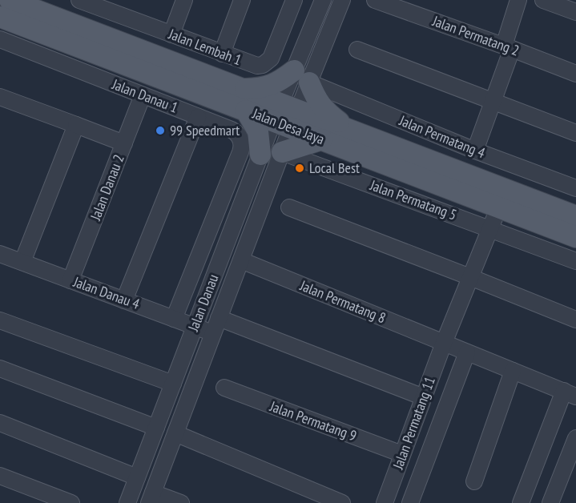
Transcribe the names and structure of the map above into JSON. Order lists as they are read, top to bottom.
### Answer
{
  "streets": {
    "main road": ["Jalan Desa Jaya"],
    "street": [
      "Jalan Permatang 2",
      "Jalan Lembah 1",
      "Jalan Danau 1",
      "Jalan Permatang 4",
      "Jalan Danau 2",
      "Jalan Permatang 5",
      "Jalan Danau 4",
      "Jalan Permatang 8",
      "Jalan Danau",
      "Jalan Permatang 9",
      "Jalan Permatang 11"
    ]
  },
  "crossings": [
    ["Jalan Danau 1", "Jalan Danau 2"],
    ["Jalan Danau 1", "Jalan Danau 4"],
    ["Jalan Desa Jaya", "Jalan Danau"],
    ["Jalan Desa Jaya", "Jalan Permatang 11"],
    ["Jalan Danau 2", "Jalan Danau 4"],
    ["Jalan Permatang 5", "Jalan Danau"],
    ["Jalan Permatang 5", "Jalan Permatang 11"],
    ["Jalan Danau 4", "Jalan Danau"],
    ["Jalan Permatang 8", "Jalan Danau"],
    ["Jalan Permatang 8", "Jalan Permatang 11"],
    ["Jalan Permatang 9", "Jalan Permatang 11"]
  ],
  "places": ["99 Speedmart", "Local Best"]
}
